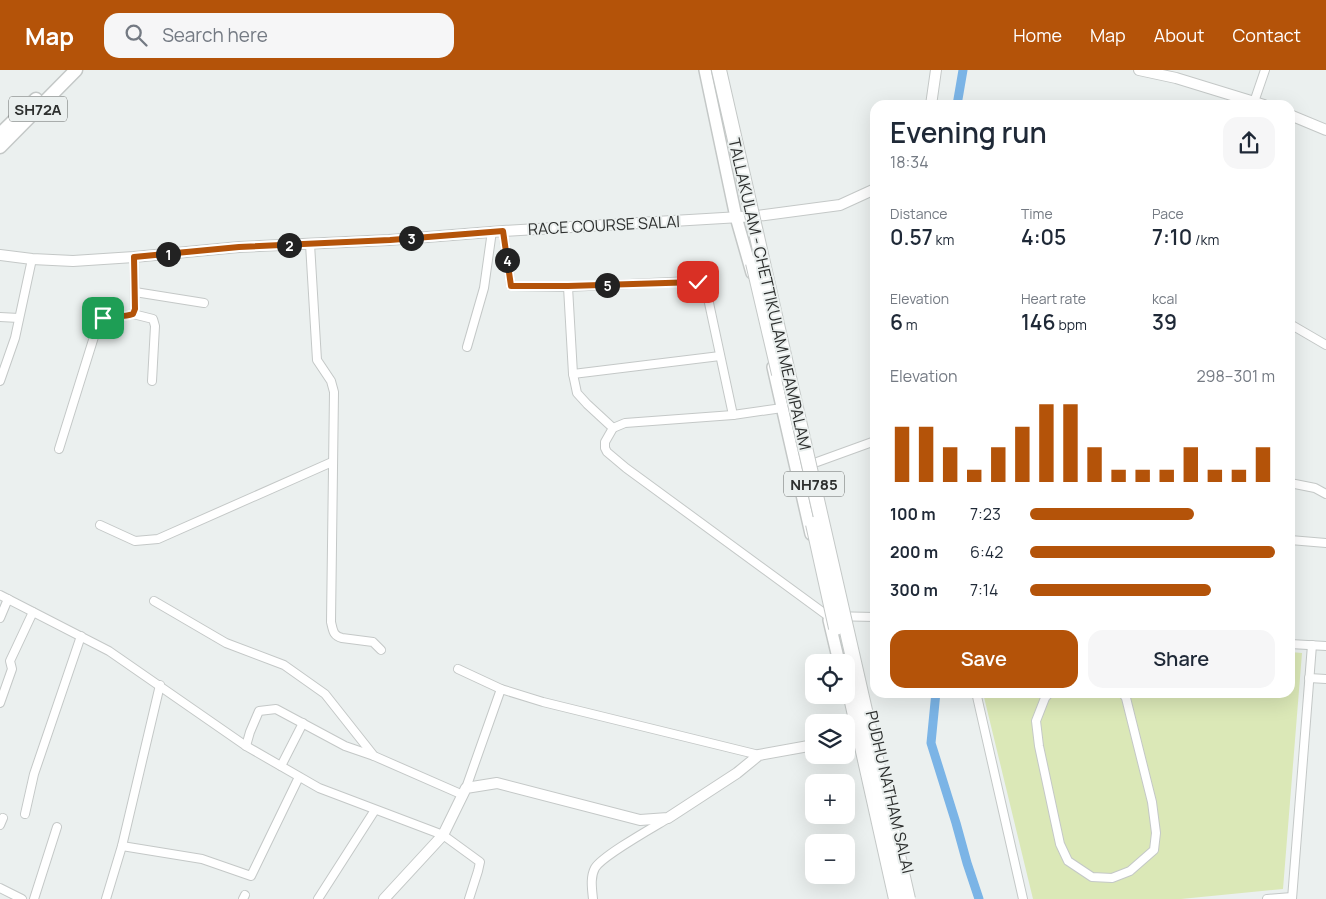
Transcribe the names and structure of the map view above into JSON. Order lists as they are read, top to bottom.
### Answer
{
  "streets": {
    "highway": ["TALLAKULAM - CHETTIKULAM MEAMPALAM", "NH785"],
    "main road": ["SH72A", "PUDHU NATHAM SALAI"],
    "street": ["RACE COURSE SALAI"]
  },
  "crossings": [
    ["RACE COURSE SALAI", "PUDHU NATHAM SALAI"]
  ],
  "page": {
    "header": "Map",
    "search": "Search here",
    "nav": [
      "Home",
      "Map",
      "About",
      "Contact"
    ],
    "heading": ["Evening run", "18:34"],
    "stats": [
      ["Distance", "0.57 km"],
      ["Time", "4:05"],
      ["Pace", "7:10 /km"],
      ["Elevation", "6 m"],
      ["Heart rate", "146 bpm"],
      ["kcal", "39"]
    ],
    "pins": [
      "3",
      "2",
      "1",
      "4",
      "5"
    ],
    "chart": ["Elevation", "298–301 m"],
    "list": [
      {
        "name": "100 m",
        "note": "7:23"
      },
      {
        "name": "200 m",
        "note": "6:42"
      },
      {
        "name": "300 m",
        "note": "7:14"
      }
    ],
    "buttons": ["Save", "Share"],
    "map_buttons": ["+", "−"]
  }
}
